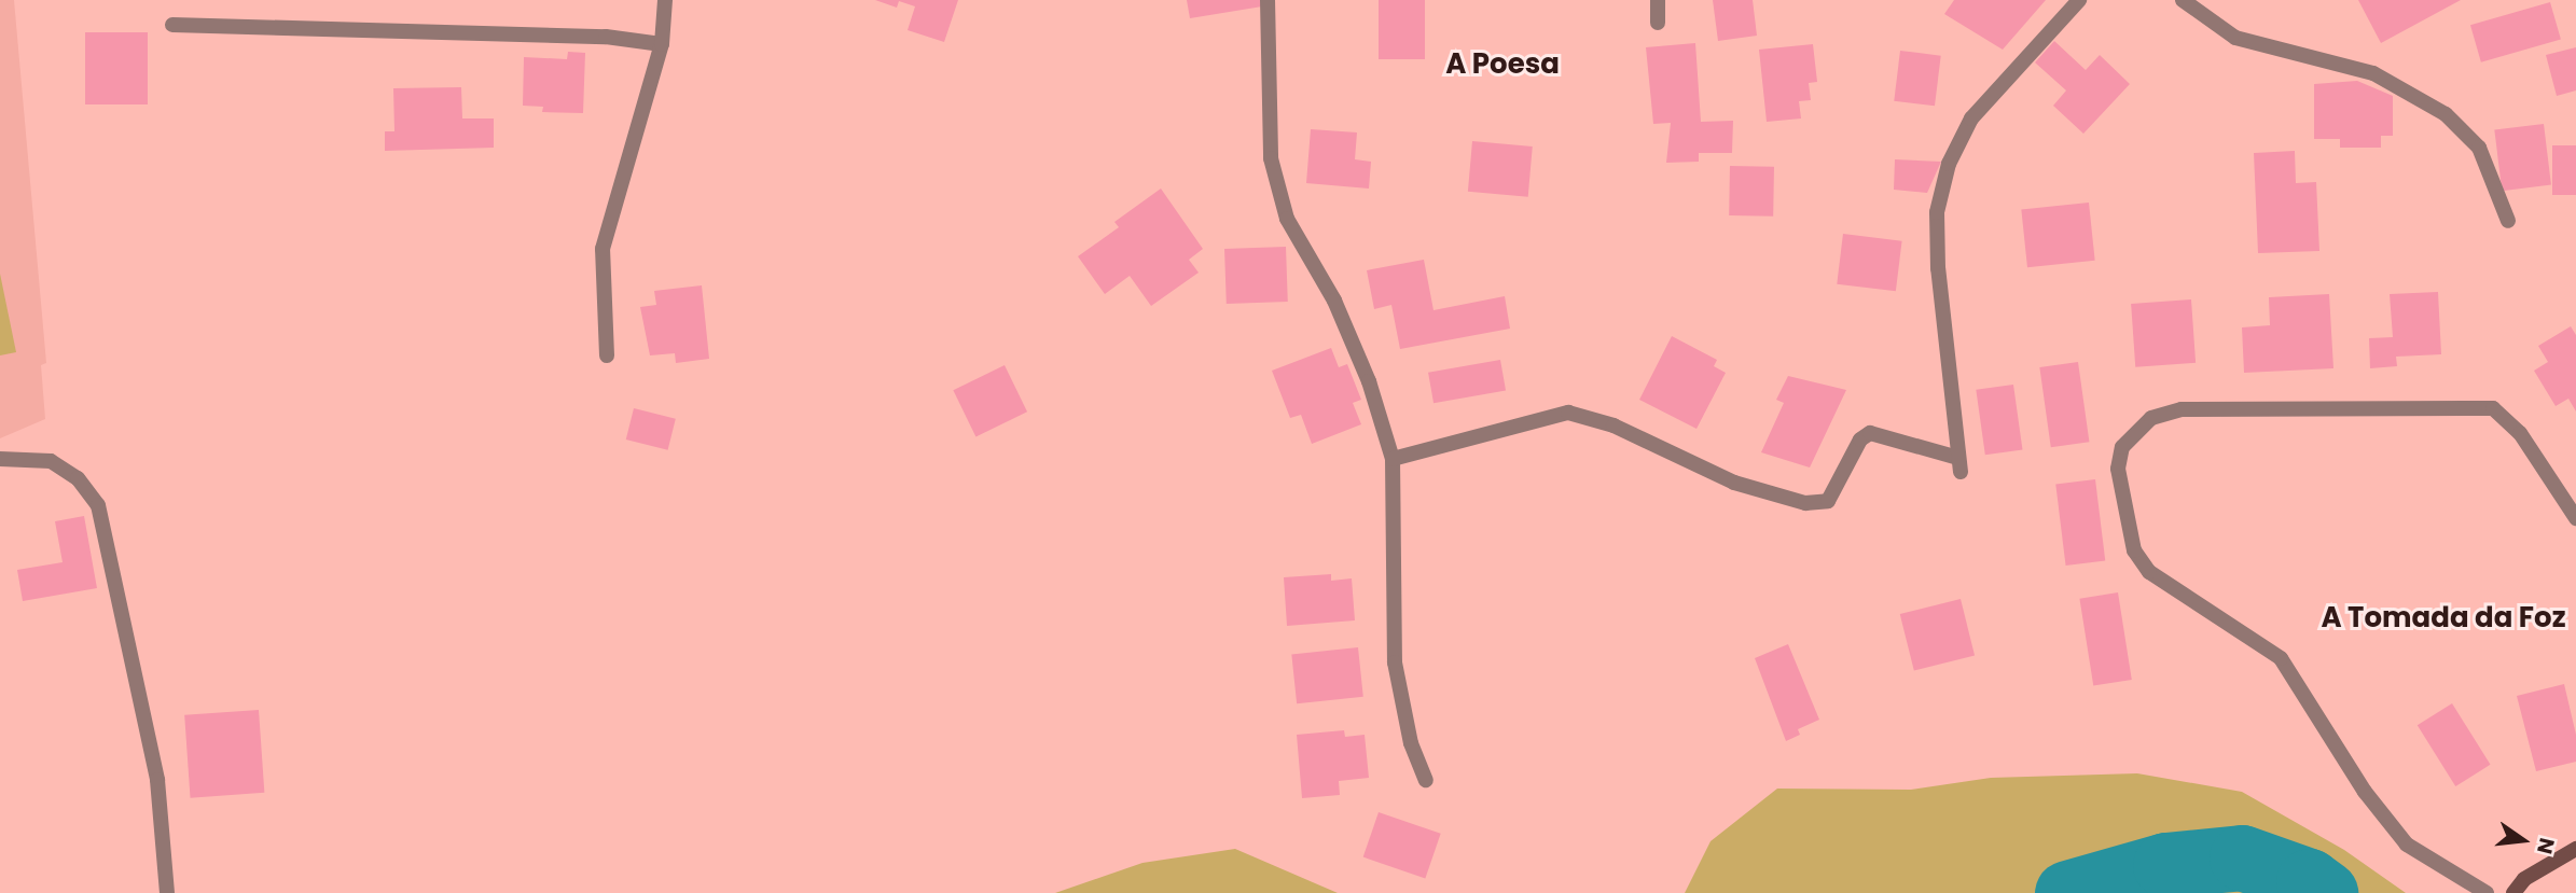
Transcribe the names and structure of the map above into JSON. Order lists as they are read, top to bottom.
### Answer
{
  "districts": ["A Poesa", "A Tomada da Foz"],
  "north": "right"
}
